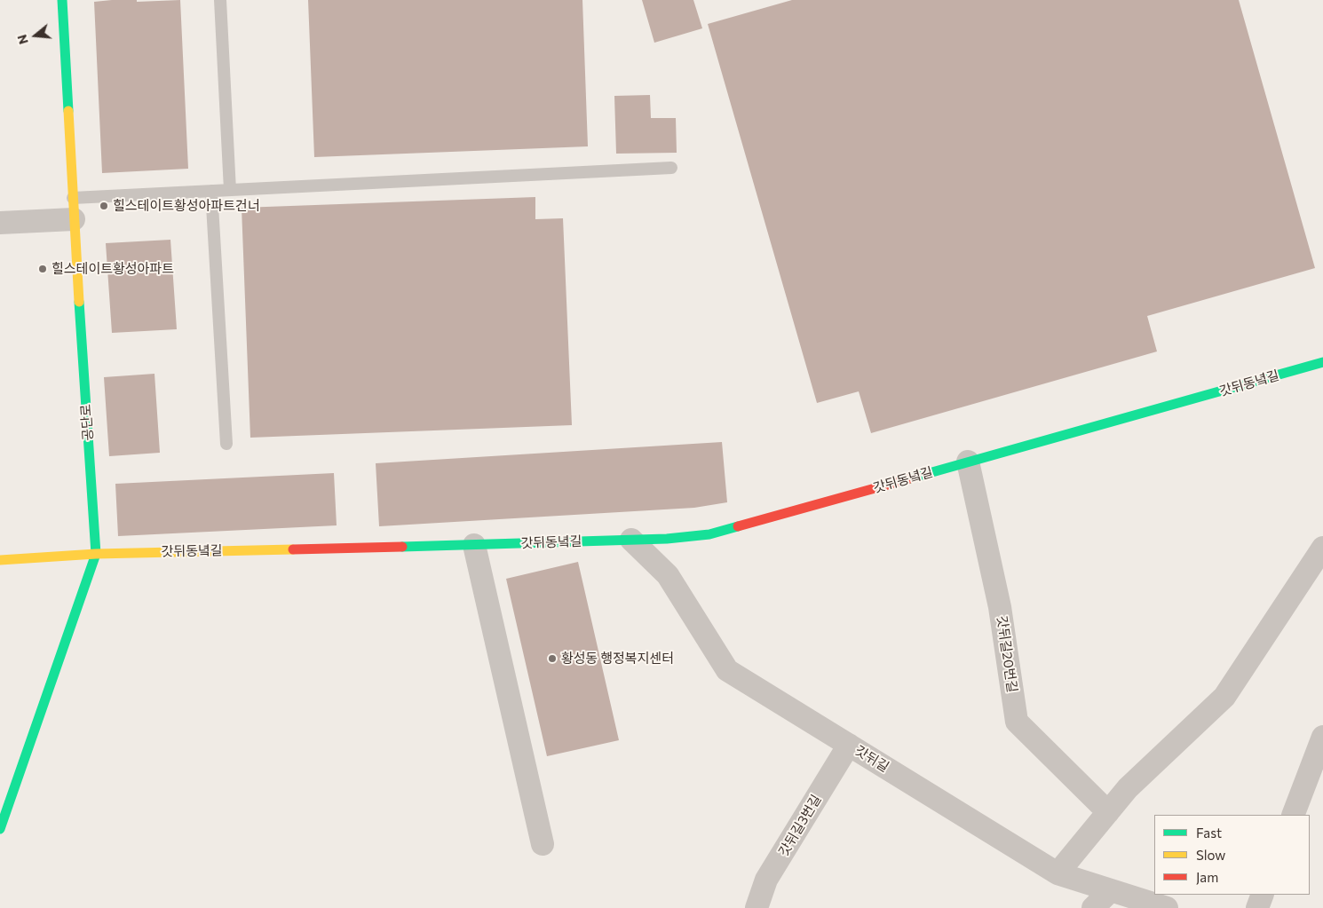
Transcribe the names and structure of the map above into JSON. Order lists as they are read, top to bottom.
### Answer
{
  "streets": {
    "street": [
      "갓뒤동녘길",
      "공단로",
      "갓뒤길20번길",
      "갓뒤길",
      "갓뒤길3번길"
    ]
  },
  "crossings": [
    ["갓뒤동녘길", "공단로"],
    ["갓뒤동녘길", "갓뒤길20번길"],
    ["갓뒤동녘길", "갓뒤길"],
    ["갓뒤길", "갓뒤길3번길"]
  ],
  "places": ["힐스테이트황성아파트건너", "힐스테이트황성아파트", "황성동 행정복지센터"],
  "legend": ["Fast", "Slow", "Jam"],
  "north": "left"
}
